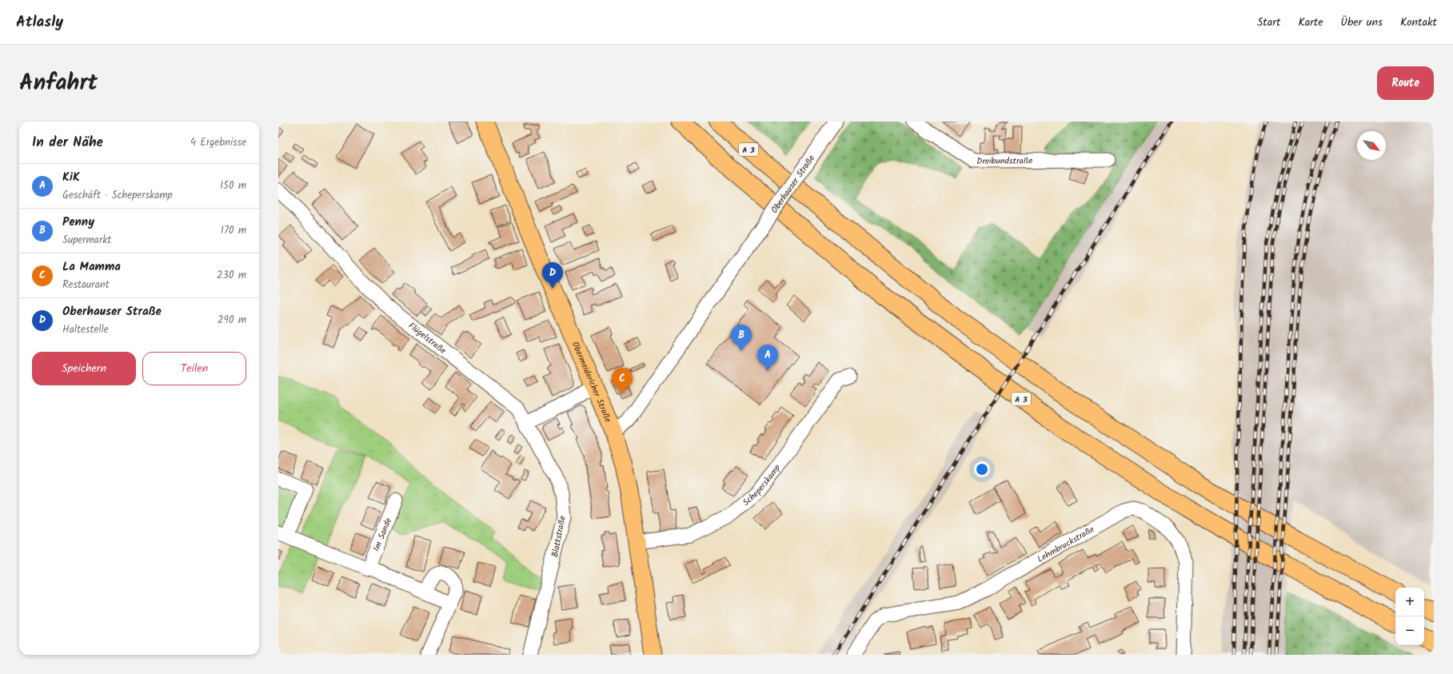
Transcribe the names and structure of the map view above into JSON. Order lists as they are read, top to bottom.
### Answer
{
  "streets": {
    "highway": ["A 3"],
    "main road": ["Obermeidericher Straße"],
    "street": [
      "Dreibundstraße",
      "Oberhauser Straße",
      "Flügelstraße",
      "Scheperskamp",
      "Im Sande",
      "Blattstraße",
      "Lehmbruckstraße"
    ]
  },
  "crossings": [
    ["Oberhauser Straße", "Obermeidericher Straße"],
    ["Flügelstraße", "Blattstraße"],
    ["Obermeidericher Straße", "Scheperskamp"]
  ],
  "north": "bottom right",
  "page": {
    "header": "Atlasly",
    "nav": [
      "Start",
      "Karte",
      "Über uns",
      "Kontakt"
    ],
    "title": "Anfahrt",
    "buttons": [
      "Route",
      ["Speichern", "Teilen"]
    ],
    "heading": ["In der Nähe", "4 Ergebnisse"],
    "list": [
      {
        "mark": "A",
        "name": "KiK",
        "note": "Geschäft · Scheperskamp",
        "value": "150 m"
      },
      {
        "mark": "B",
        "name": "Penny",
        "note": "Supermarkt",
        "value": "170 m"
      },
      {
        "mark": "C",
        "name": "La Mamma",
        "note": "Restaurant",
        "value": "230 m"
      },
      {
        "mark": "D",
        "name": "Oberhauser Straße",
        "note": "Haltestelle",
        "value": "290 m"
      }
    ],
    "pins": [
      "D",
      "B",
      "A",
      "C"
    ],
    "map_buttons": ["+", "−"]
  }
}
